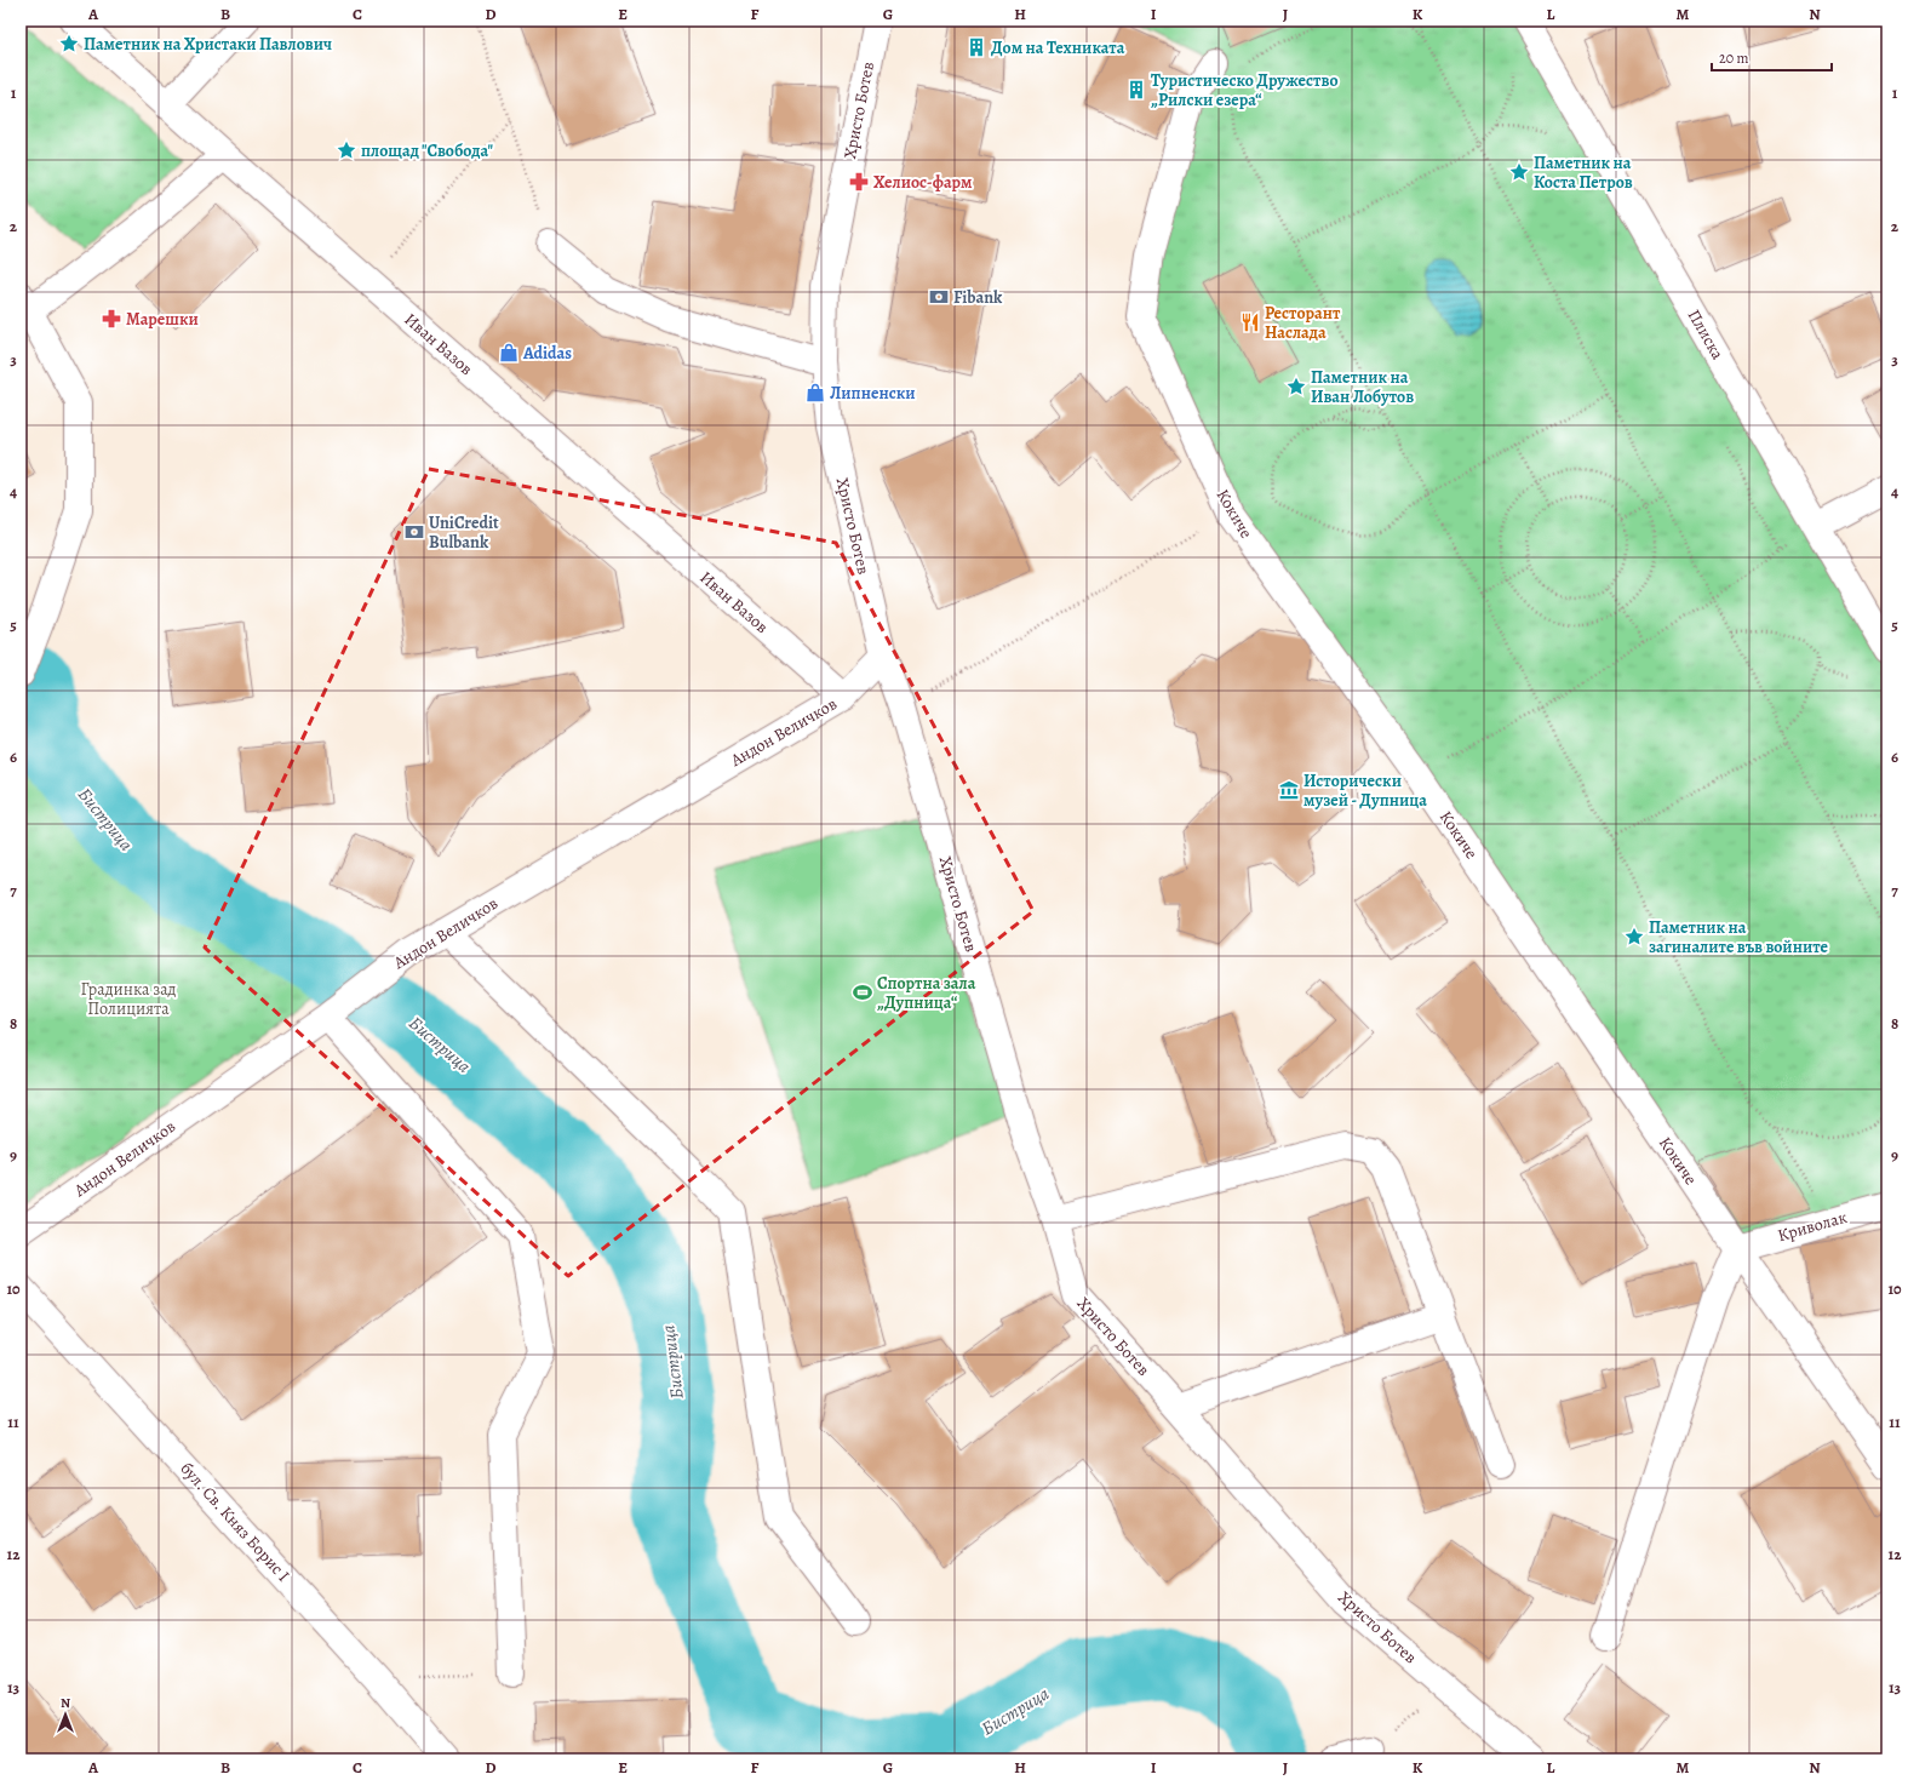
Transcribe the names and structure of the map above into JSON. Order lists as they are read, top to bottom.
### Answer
{
  "streets": {
    "street": [
      "Христо Ботев",
      "Плиска",
      "Иван Вазов",
      "Кокиче",
      "Андон Величков",
      "Криволак",
      "бул. Св. Княз Борис I"
    ]
  },
  "crossings": [
    ["Христо Ботев", "Андон Величков"],
    ["Иван Вазов", "Андон Величков"],
    ["Кокиче", "Криволак"]
  ],
  "water": ["Бистрица"],
  "parks": ["Градинка зад Полицията"],
  "places": {
    "place": [
      "Паметник на Христаки Павлович",
      "площад \"Свобода\"",
      "Паметник на Коста Петров",
      "Паметник на Иван Лобутов",
      "Паметник на загиналите във войните"
    ],
    "building": ["Дом на Техниката", "Туристическо Дружество „Рилски езера“"],
    "pharmacy": ["Хелиос-фарм", "Марешки"],
    "bank": ["Fibank", "UniCredit Bulbank"],
    "restaurant": ["Ресторант Наслада"],
    "shop": ["Adidas", "Липненски"],
    "museum": ["Исторически музей - Дупница"],
    "sports": ["Спортна зала „Дупница“"]
  },
  "scale_bar": "20 m",
  "north": "top",
  "grid": {
    "columns": [
      "A",
      "B",
      "C",
      "D",
      "E",
      "F",
      "G",
      "H",
      "I",
      "J",
      "K",
      "L",
      "M",
      "N"
    ],
    "rows": [
      "1",
      "2",
      "3",
      "4",
      "5",
      "6",
      "7",
      "8",
      "9",
      "10",
      "11",
      "12",
      "13"
    ]
  }
}
